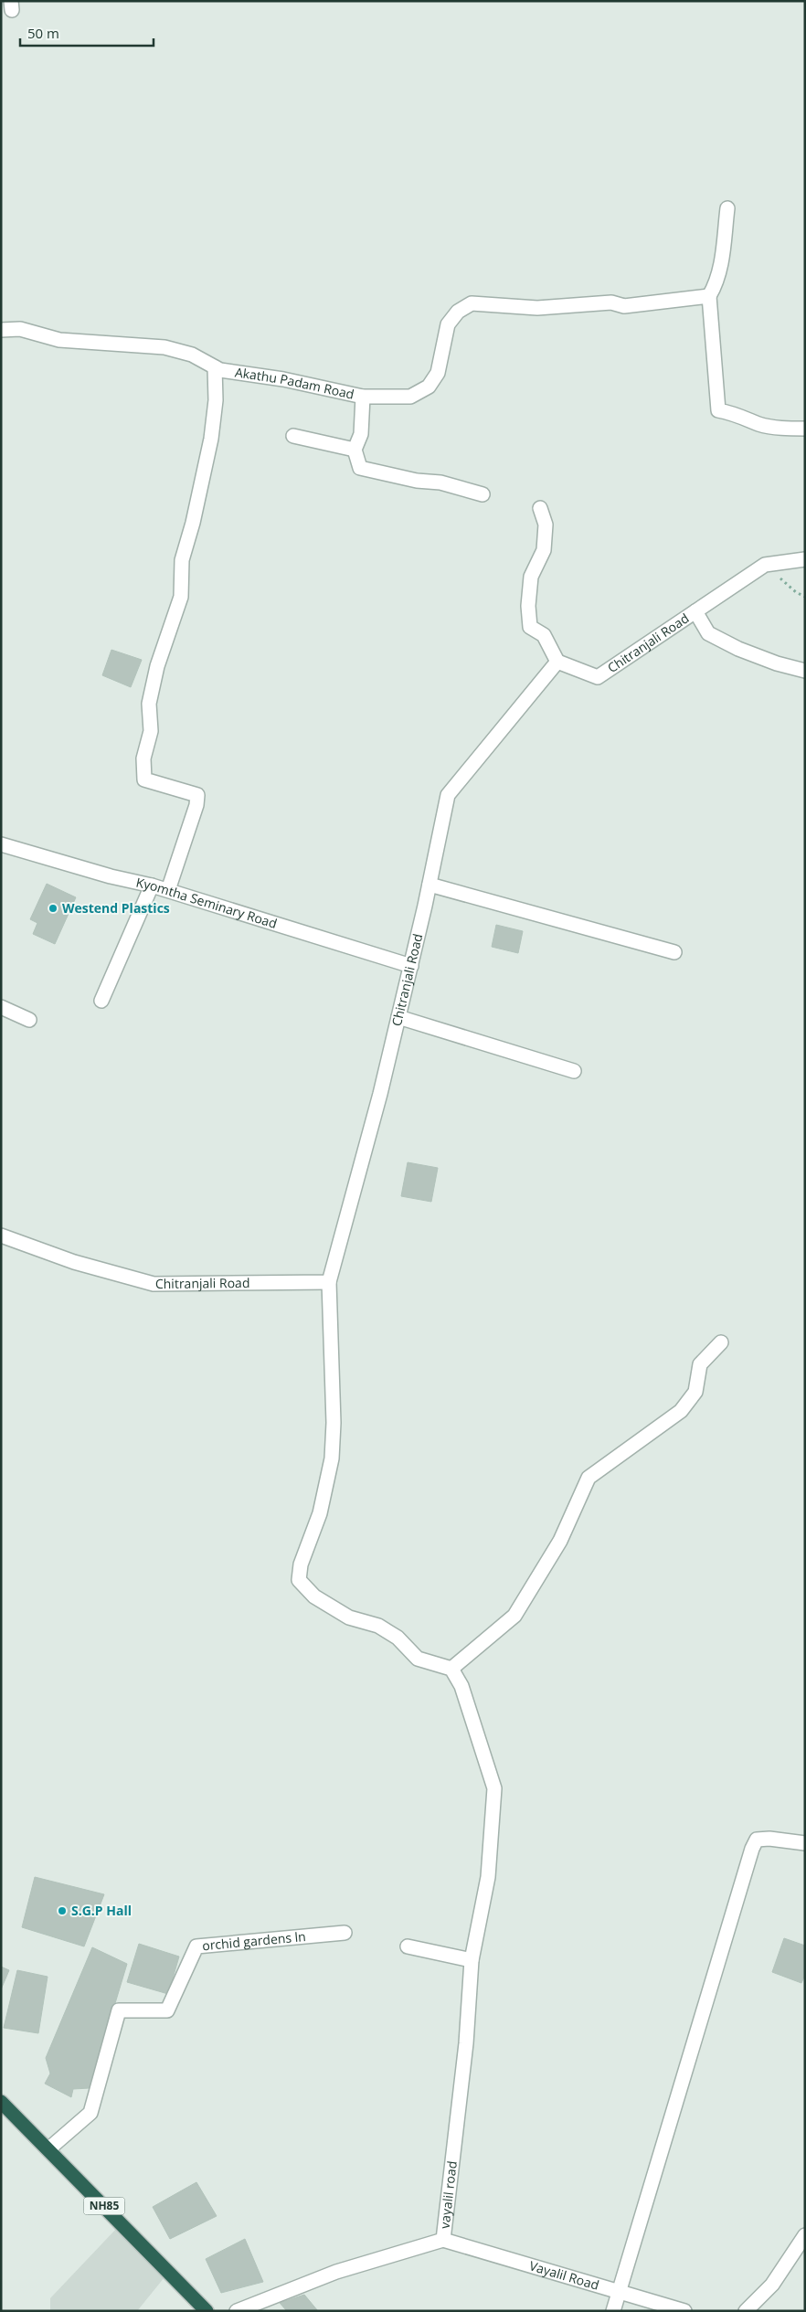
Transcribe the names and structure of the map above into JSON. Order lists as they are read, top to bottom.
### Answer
{
  "streets": {
    "highway": ["NH85"],
    "street": [
      "Akathu Padam Road",
      "Chitranjali Road",
      "Kyomtha Seminary Road",
      "orchid gardens ln",
      "vayalil road",
      "Vayalil Road"
    ]
  },
  "crossings": [
    ["Chitranjali Road", "Kyomtha Seminary Road"],
    ["orchid gardens ln", "NH85"],
    ["vayalil road", "Vayalil Road"]
  ],
  "places": ["Westend Plastics", "S.G.P Hall"],
  "scale_bar": "50 m"
}
